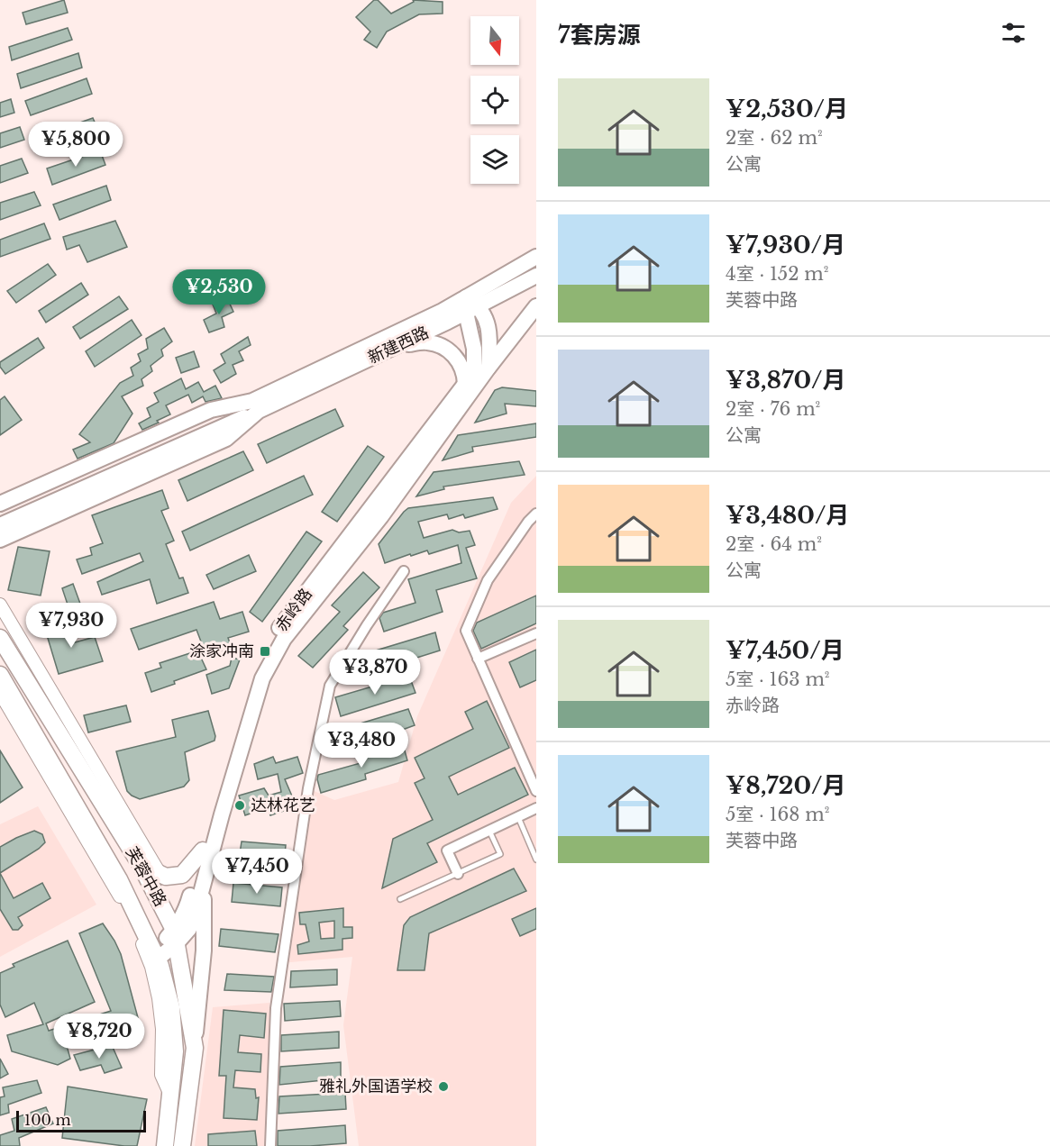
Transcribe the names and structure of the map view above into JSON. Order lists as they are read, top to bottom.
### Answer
{
  "streets": {
    "main road": ["新建西路", "赤岭路", "芙蓉中路"]
  },
  "crossings": [
    ["新建西路", "赤岭路"],
    ["赤岭路", "芙蓉中路"]
  ],
  "places": {
    "transit": ["涂家冲南"],
    "other": ["达林花艺", "雅礼外国语学校"]
  },
  "scale_bar": "100 m",
  "north": "bottom",
  "page": {
    "heading": "7套房源",
    "list": [
      {
        "name": "¥2,530/月",
        "note": "2室 · 62 m² · 公寓"
      },
      {
        "name": "¥7,930/月",
        "note": "4室 · 152 m² · 芙蓉中路"
      },
      {
        "name": "¥3,870/月",
        "note": "2室 · 76 m² · 公寓"
      },
      {
        "name": "¥3,480/月",
        "note": "2室 · 64 m² · 公寓"
      },
      {
        "name": "¥7,450/月",
        "note": "5室 · 163 m² · 赤岭路"
      },
      {
        "name": "¥8,720/月",
        "note": "5室 · 168 m² · 芙蓉中路"
      }
    ],
    "price": [
      "¥5,800",
      "¥2,530",
      "¥7,930",
      "¥3,870",
      "¥3,480",
      "¥7,450",
      "¥8,720"
    ],
    "scale": "100 m"
  }
}
